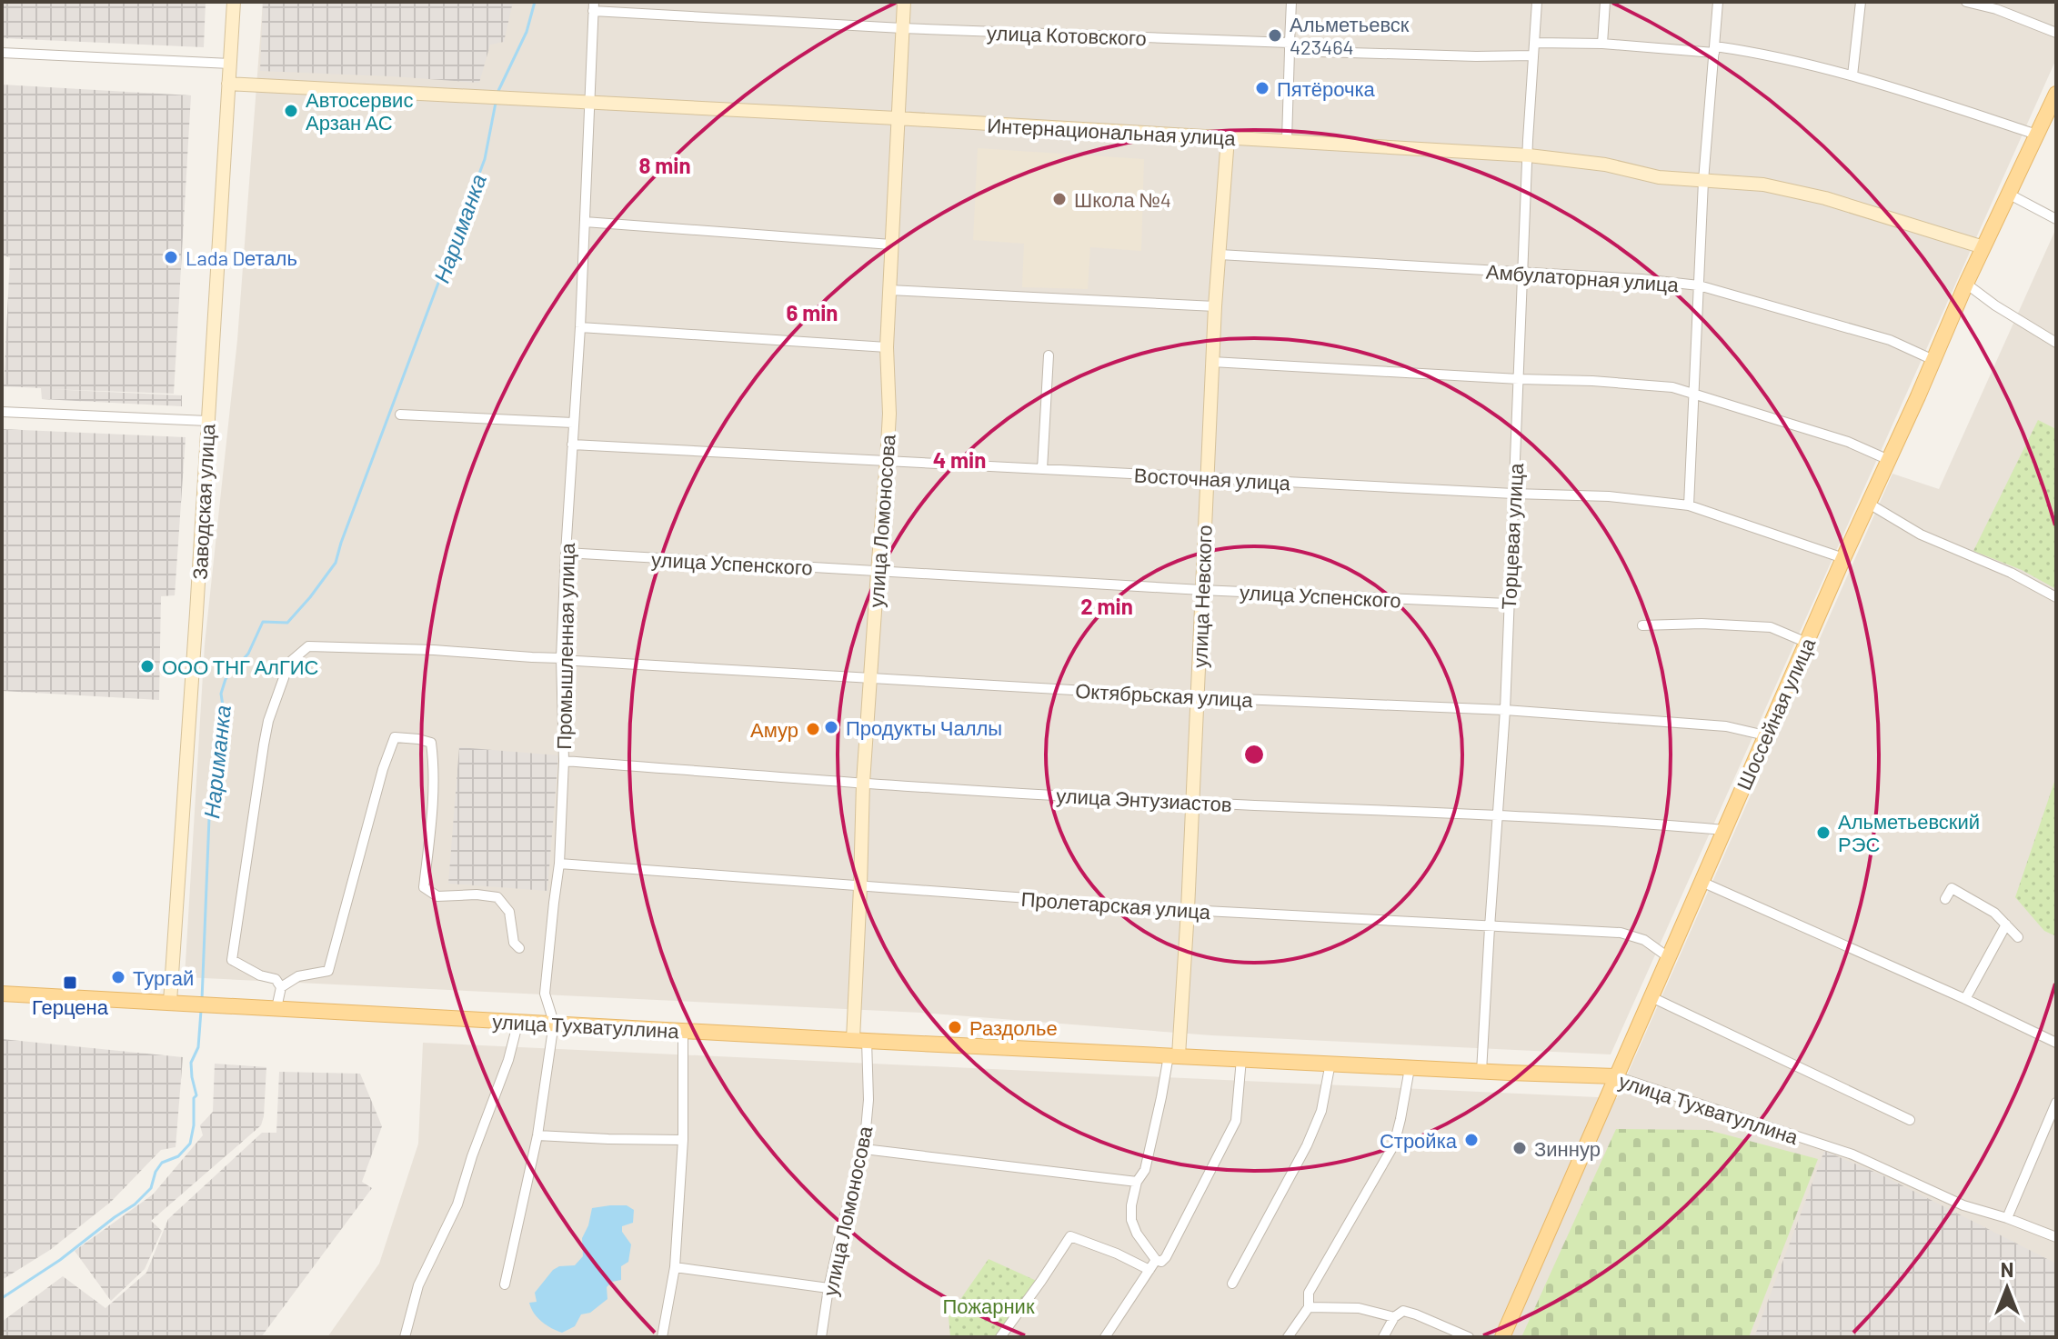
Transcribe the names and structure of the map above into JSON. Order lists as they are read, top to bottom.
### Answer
{
  "streets": {
    "main road": ["Шоссейная улица", "улица Тухватуллина"],
    "street": [
      "улица Котовского",
      "Интернациональная улица",
      "Амбулаторная улица",
      "Восточная улица",
      "Заводская улица",
      "улица Ломоносова",
      "Торцевая улица",
      "улица Успенского",
      "улица Невского",
      "Промышленная улица",
      "Октябрьская улица",
      "улица Энтузиастов",
      "Пролетарская улица"
    ]
  },
  "crossings": [
    ["улица Котовского", "улица Ломоносова"],
    ["улица Котовского", "Торцевая улица"],
    ["улица Котовского", "Промышленная улица"],
    ["Интернациональная улица", "Заводская улица"],
    ["Интернациональная улица", "улица Ломоносова"],
    ["Интернациональная улица", "Торцевая улица"],
    ["Интернациональная улица", "улица Невского"],
    ["Интернациональная улица", "Промышленная улица"],
    ["Интернациональная улица", "Шоссейная улица"],
    ["Амбулаторная улица", "Торцевая улица"],
    ["Амбулаторная улица", "улица Невского"],
    ["Амбулаторная улица", "Шоссейная улица"],
    ["Восточная улица", "улица Ломоносова"],
    ["Восточная улица", "Торцевая улица"],
    ["Восточная улица", "улица Невского"],
    ["Восточная улица", "Промышленная улица"],
    ["Восточная улица", "Шоссейная улица"],
    ["Заводская улица", "улица Тухватуллина"],
    ["улица Ломоносова", "улица Успенского"],
    ["улица Ломоносова", "Октябрьская улица"],
    ["улица Ломоносова", "улица Энтузиастов"],
    ["улица Ломоносова", "Пролетарская улица"],
    ["улица Ломоносова", "улица Тухватуллина"],
    ["Торцевая улица", "улица Успенского"],
    ["Торцевая улица", "Октябрьская улица"],
    ["Торцевая улица", "улица Энтузиастов"],
    ["Торцевая улица", "Пролетарская улица"],
    ["Торцевая улица", "улица Тухватуллина"],
    ["улица Успенского", "улица Невского"],
    ["улица Успенского", "Промышленная улица"],
    ["улица Невского", "Октябрьская улица"],
    ["улица Невского", "улица Энтузиастов"],
    ["улица Невского", "Пролетарская улица"],
    ["улица Невского", "улица Тухватуллина"],
    ["Промышленная улица", "Октябрьская улица"],
    ["Промышленная улица", "улица Энтузиастов"],
    ["Промышленная улица", "Пролетарская улица"],
    ["Промышленная улица", "улица Тухватуллина"],
    ["Октябрьская улица", "Шоссейная улица"],
    ["Шоссейная улица", "улица Энтузиастов"],
    ["Шоссейная улица", "Пролетарская улица"],
    ["Шоссейная улица", "улица Тухватуллина"]
  ],
  "water": ["Нариманка"],
  "parks": ["Пожарник"],
  "places": {
    "other": [
      "Альметьевск 423464",
      "Пятёрочка",
      "Автосервис Арзан АС",
      "Школа №4",
      "Lada Dеталь",
      "ООО ТНГ АлГИС",
      "Продукты Чаллы",
      "Амур",
      "Альметьевский РЭС",
      "Тургай",
      "Раздолье",
      "Стройка",
      "Зиннур"
    ],
    "transit": ["Герцена"]
  },
  "north": "top",
  "rings": [
    "8 min",
    "6 min",
    "4 min",
    "2 min"
  ]
}
